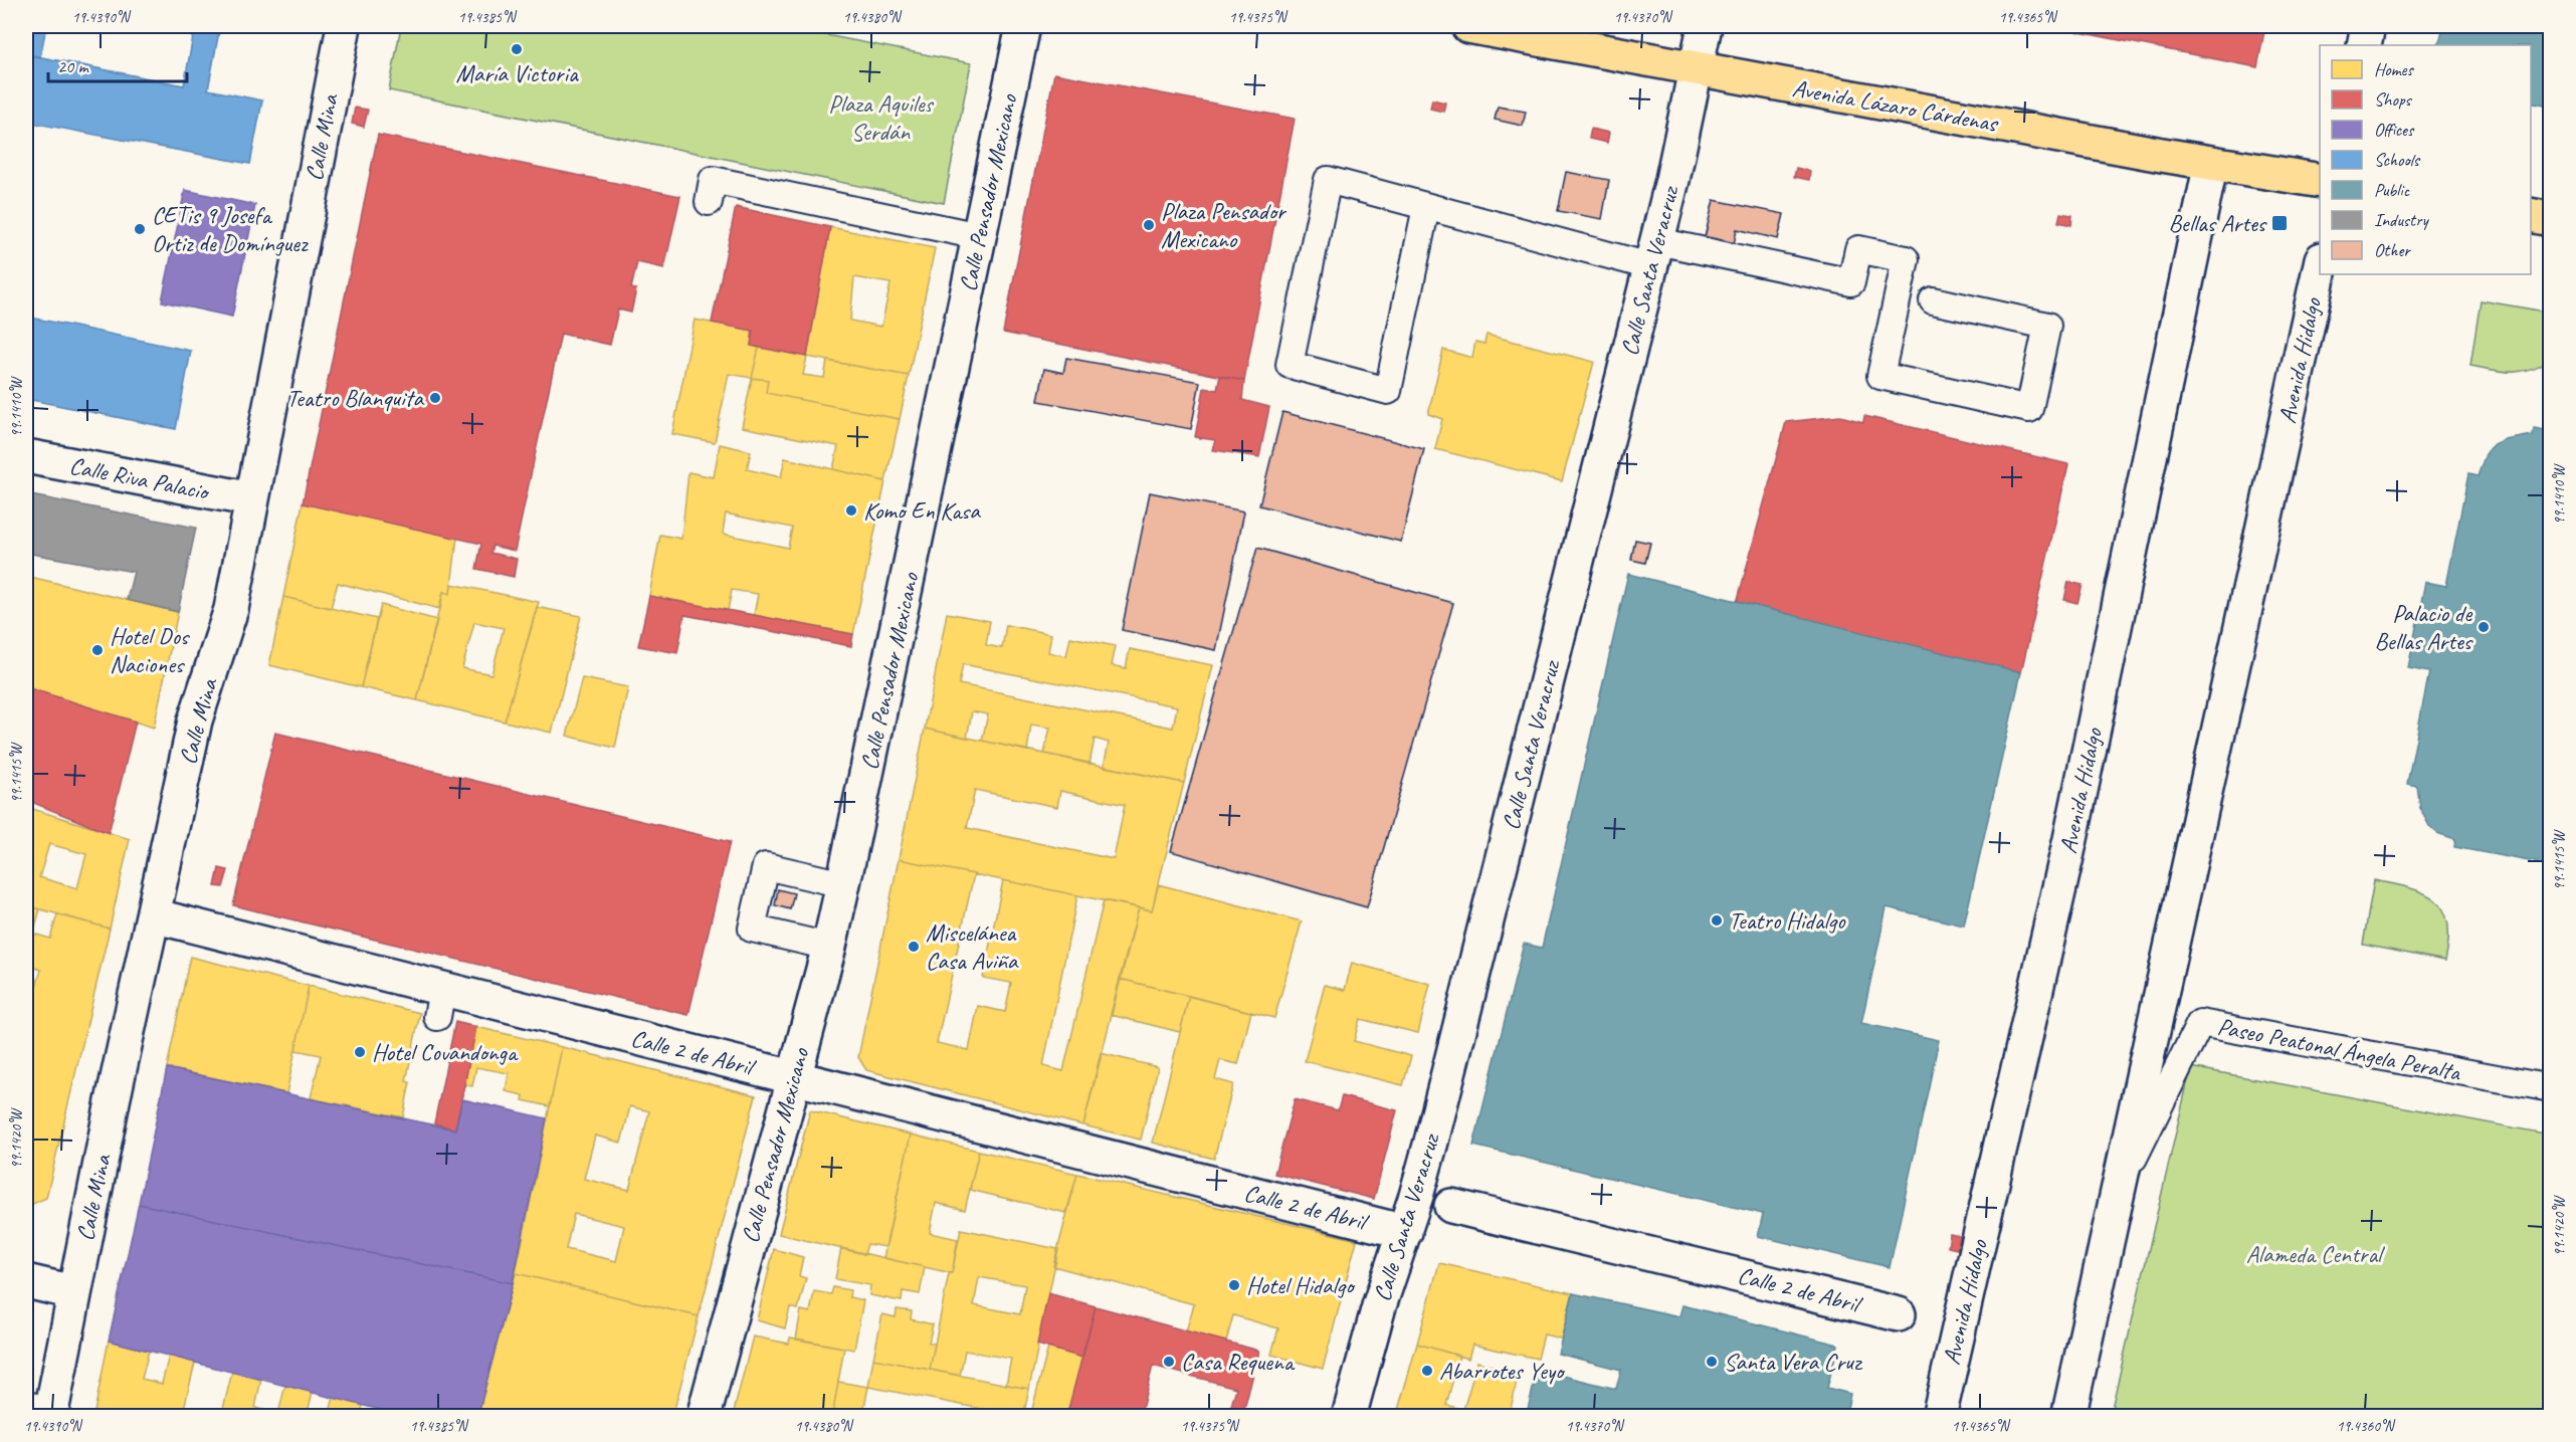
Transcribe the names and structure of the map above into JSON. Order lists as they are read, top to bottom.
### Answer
{
  "streets": {
    "main road": ["Avenida Lázaro Cárdenas"],
    "street": [
      "Calle Mina",
      "Calle Pensador Mexicano",
      "Calle Santa Veracruz",
      "Avenida Hidalgo",
      "Calle Riva Palacio",
      "Calle 2 de Abril"
    ],
    "lane": ["Paseo Peatonal Ángela Peralta"]
  },
  "crossings": [
    ["Avenida Lázaro Cárdenas", "Calle Santa Veracruz"],
    ["Avenida Lázaro Cárdenas", "Avenida Hidalgo"],
    ["Calle Mina", "Calle Riva Palacio"],
    ["Calle Mina", "Calle 2 de Abril"],
    ["Calle Pensador Mexicano", "Calle 2 de Abril"],
    ["Calle Santa Veracruz", "Calle 2 de Abril"],
    ["Avenida Hidalgo", "Paseo Peatonal Ángela Peralta"]
  ],
  "parks": ["Plaza Aquiles Serdán", "Alameda Central"],
  "places": {
    "other": [
      "María Victoria",
      "Plaza Pensador Mexicano",
      "CETis 9 Josefa Ortiz de Domínguez",
      "Teatro Blanquita",
      "Komo En Kasa",
      "Palacio de Bellas Artes",
      "Hotel Dos Naciones",
      "Teatro Hidalgo",
      "Miscelánea Casa Aviña",
      "Hotel Covandonga",
      "Hotel Hidalgo",
      "Casa Requena",
      "Santa Vera Cruz",
      "Abarrotes Yeyo"
    ],
    "transit": ["Bellas Artes"]
  },
  "legend": [
    "Homes",
    "Shops",
    "Offices",
    "Schools",
    "Public",
    "Industry",
    "Other"
  ],
  "scale_bar": "20 m",
  "coordinates": [
    "19.4390°N",
    "19.4385°N",
    "19.4380°N",
    "19.4375°N",
    "19.4370°N",
    "19.4365°N",
    "99.1410°W",
    "99.1415°W",
    "99.1420°W",
    "19.4360°N"
  ]
}
